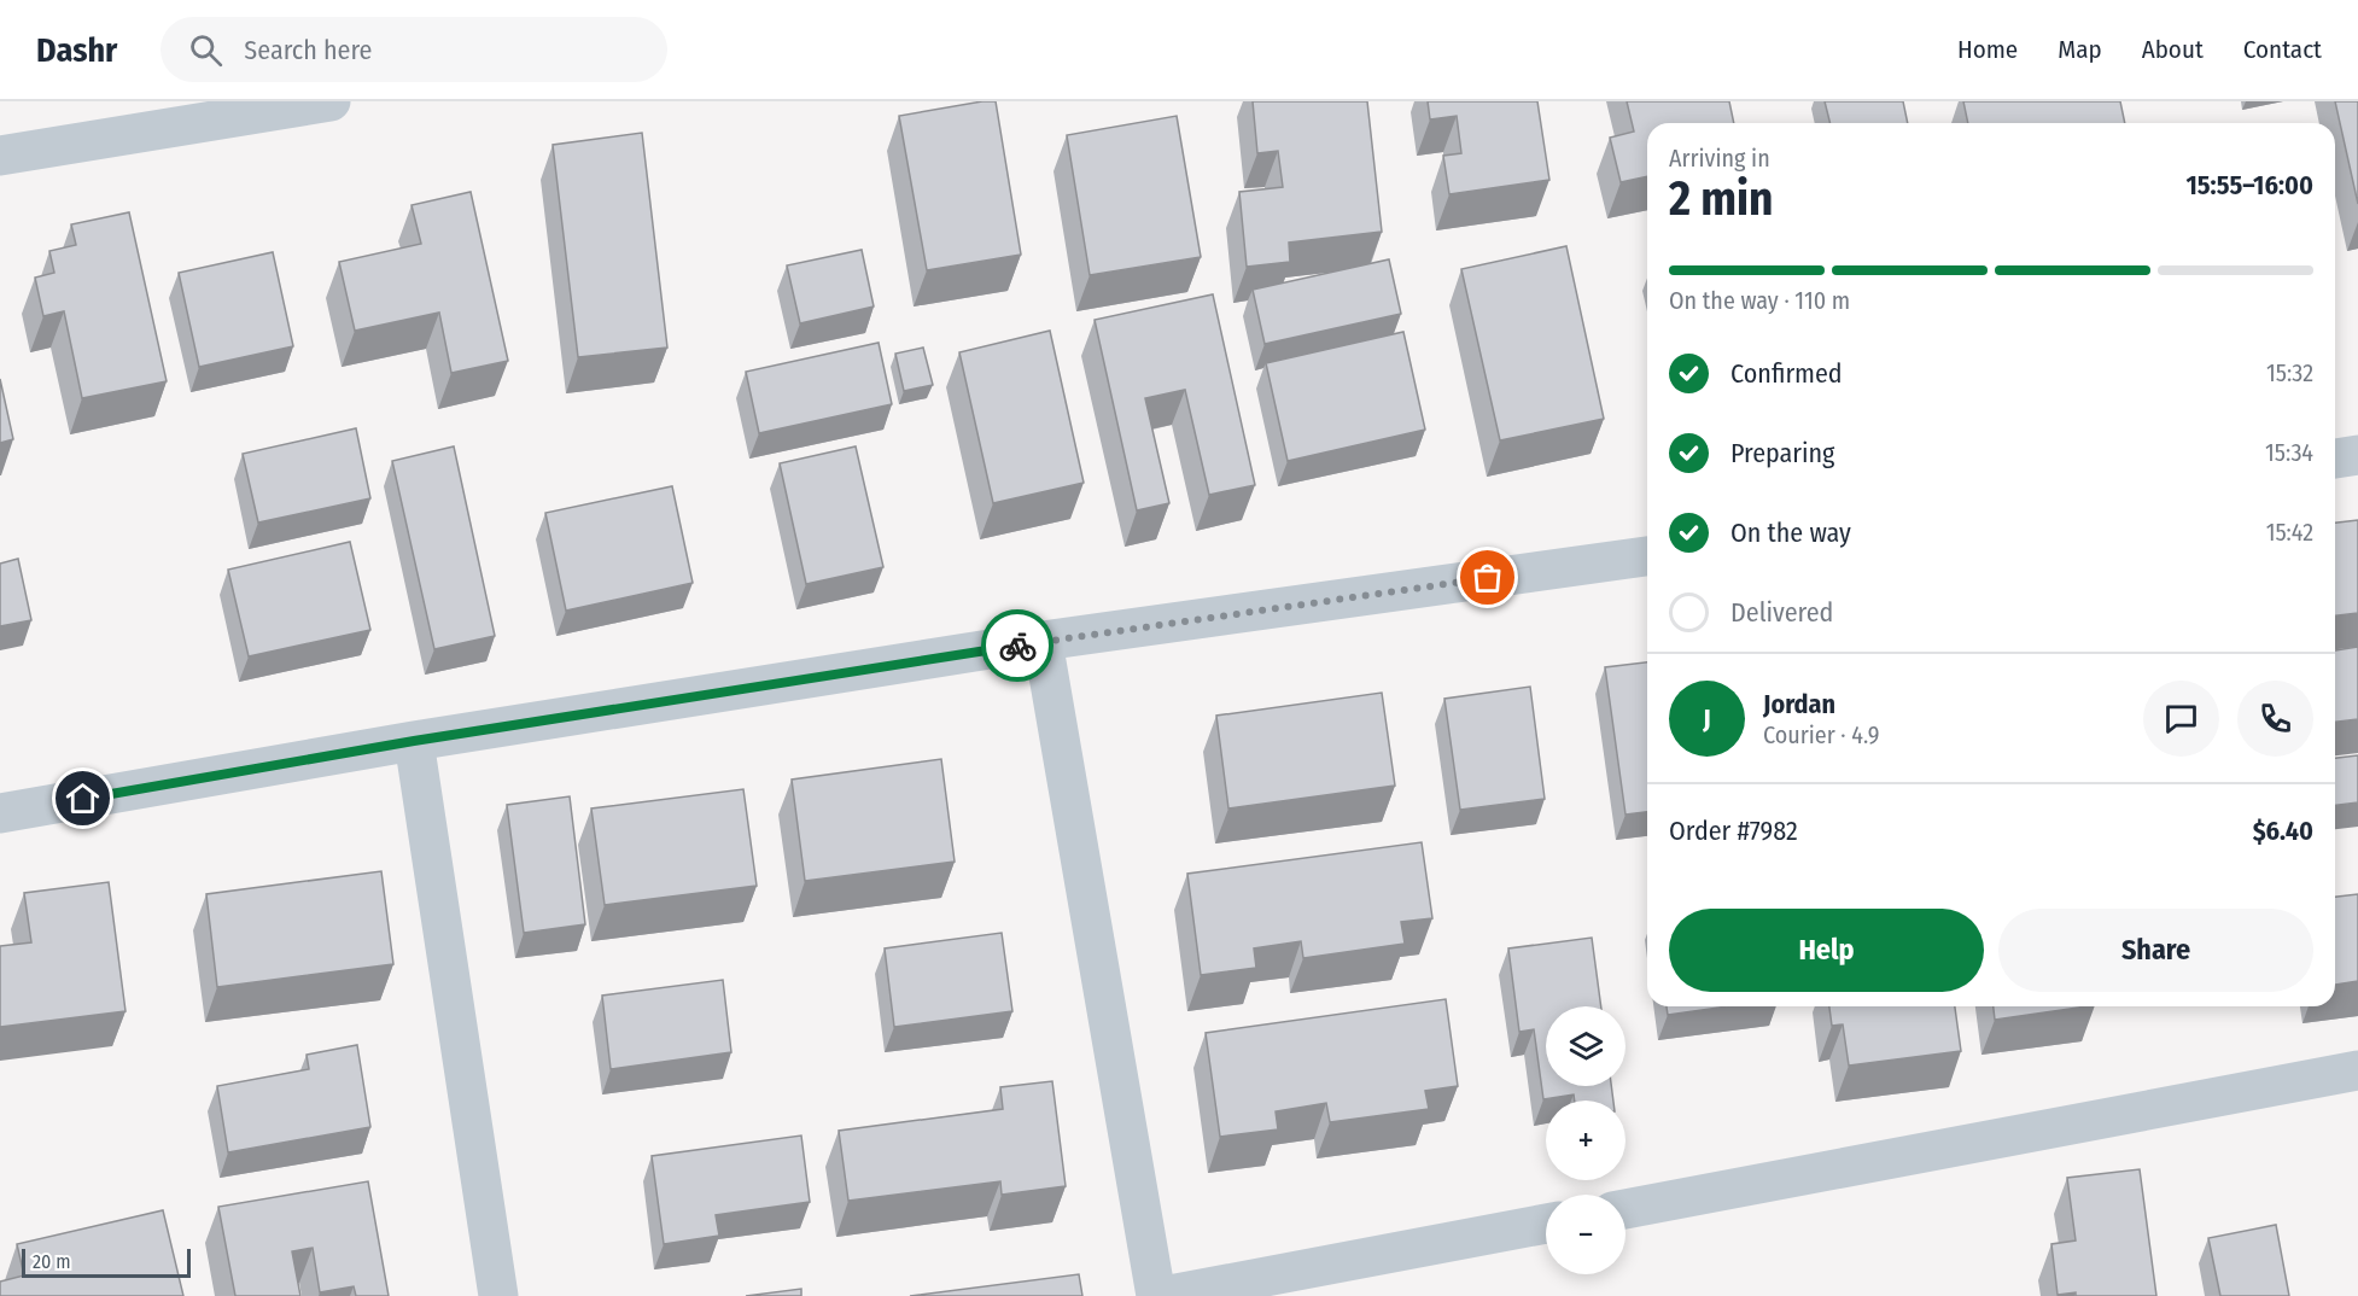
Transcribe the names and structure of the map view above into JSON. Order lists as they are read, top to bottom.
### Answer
{
  "scale_bar": "20 m",
  "page": {
    "header": "Dashr",
    "search": "Search here",
    "nav": [
      "Home",
      "Map",
      "About",
      "Contact"
    ],
    "heading": ["2 min", "Arriving in", "15:55–16:00"],
    "panel": [
      "Jordan",
      "Courier · 4.9",
      "Order #7982",
      "$6.40"
    ],
    "bar": "On the way · 110 m",
    "list": [
      ["Confirmed", "15:32"],
      ["Preparing", "15:34"],
      ["On the way", "15:42"],
      "Delivered"
    ],
    "round": "J",
    "buttons": ["Help", "Share"],
    "map_buttons": ["+", "−"],
    "scale": "20 m"
  }
}
